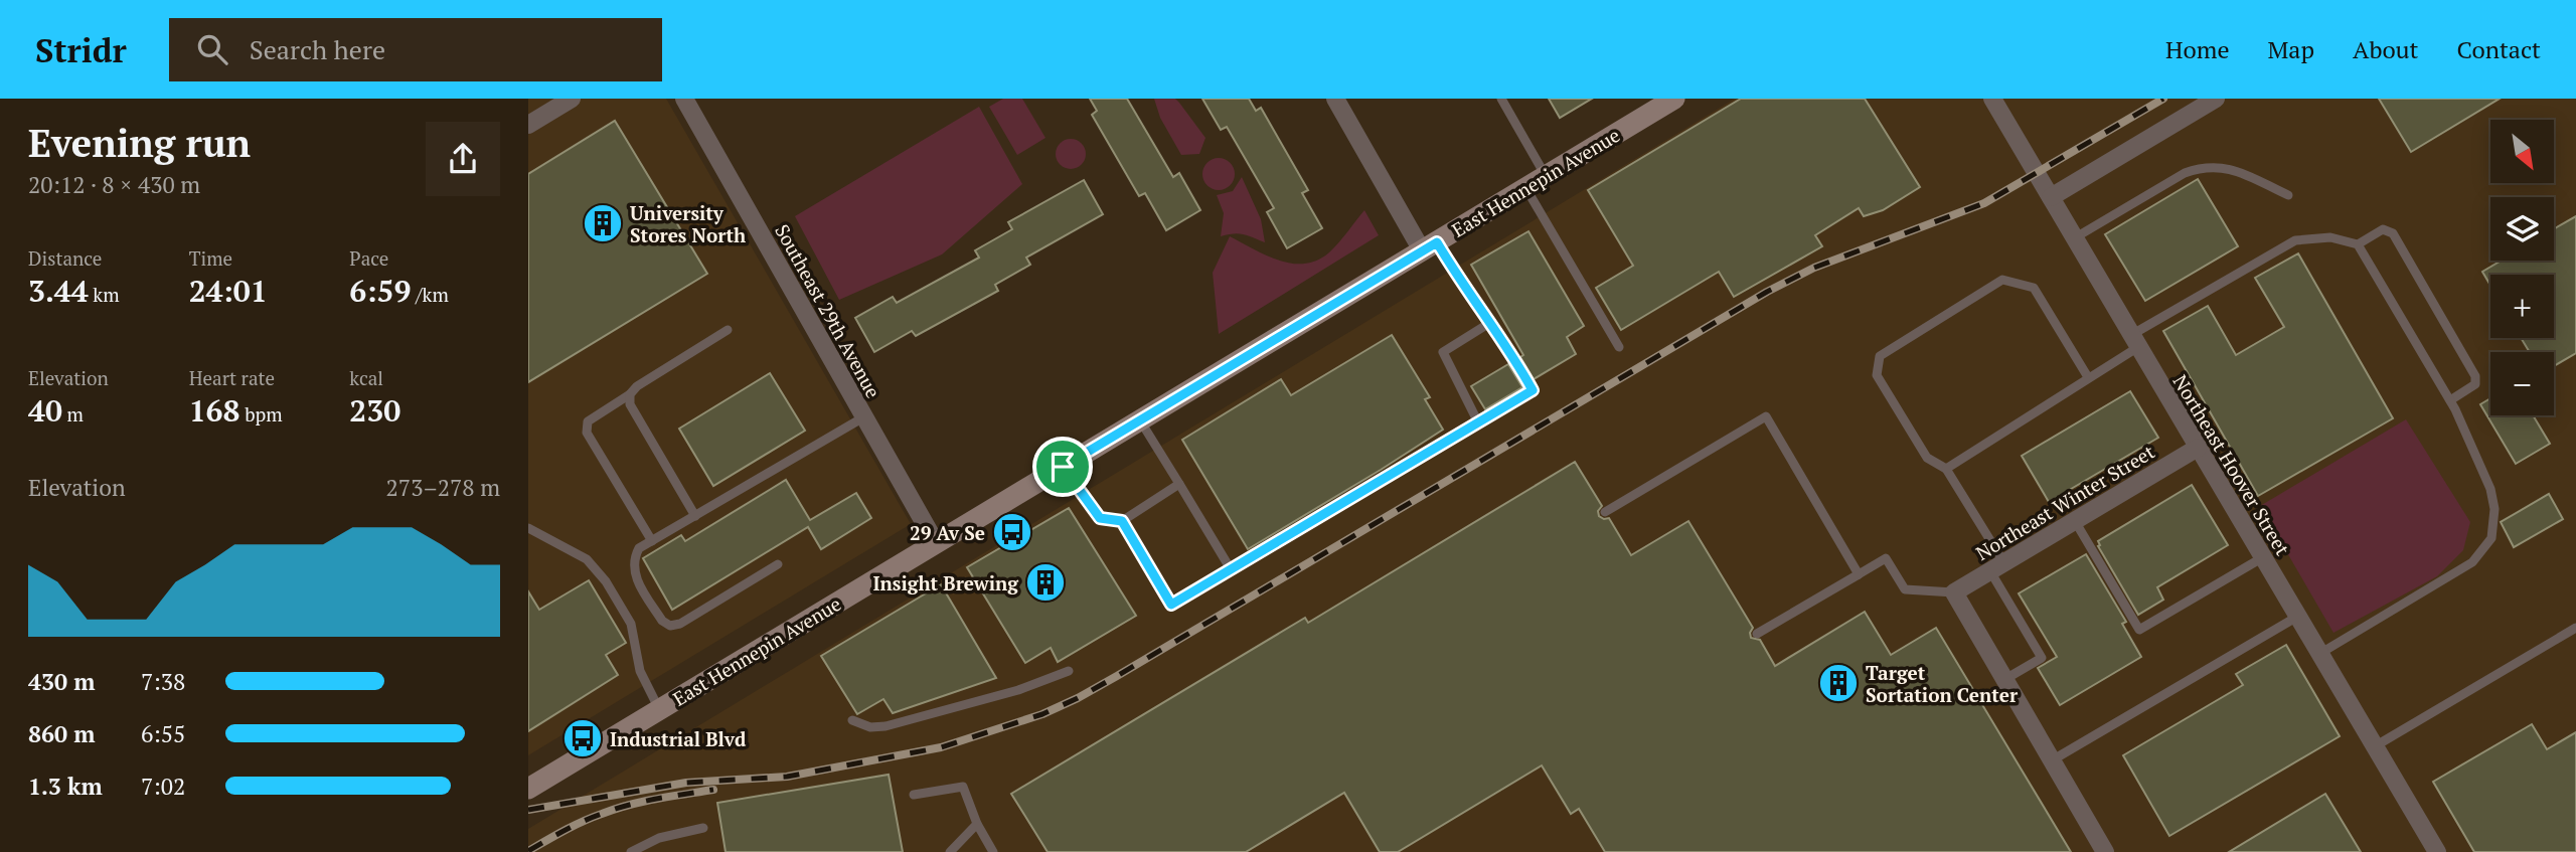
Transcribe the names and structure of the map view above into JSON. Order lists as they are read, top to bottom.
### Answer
{
  "streets": {
    "main road": ["East Hennepin Avenue"],
    "street": ["Southeast 29th Avenue", "Northeast Hoover Street", "Northeast Winter Street"]
  },
  "crossings": [
    ["East Hennepin Avenue", "Southeast 29th Avenue"],
    ["Northeast Hoover Street", "Northeast Winter Street"]
  ],
  "places": {
    "building": ["University Stores North", "Insight Brewing", "Target Sortation Center"],
    "bus stop": ["29 Av Se", "Industrial Blvd"]
  },
  "north": "bottom right",
  "page": {
    "header": "Stridr",
    "search": "Search here",
    "nav": [
      "Home",
      "Map",
      "About",
      "Contact"
    ],
    "heading": ["Evening run", "20:12 · 8 × 430 m"],
    "map_buttons": ["+", "−"],
    "stats": [
      ["Distance", "3.44 km"],
      ["Time", "24:01"],
      ["Pace", "6:59 /km"],
      ["Elevation", "40 m"],
      ["Heart rate", "168 bpm"],
      ["kcal", "230"]
    ],
    "chart": ["Elevation", "273–278 m"],
    "list": [
      {
        "name": "430 m",
        "note": "7:38"
      },
      {
        "name": "860 m",
        "note": "6:55"
      },
      {
        "name": "1.3 km",
        "note": "7:02"
      }
    ]
  }
}
